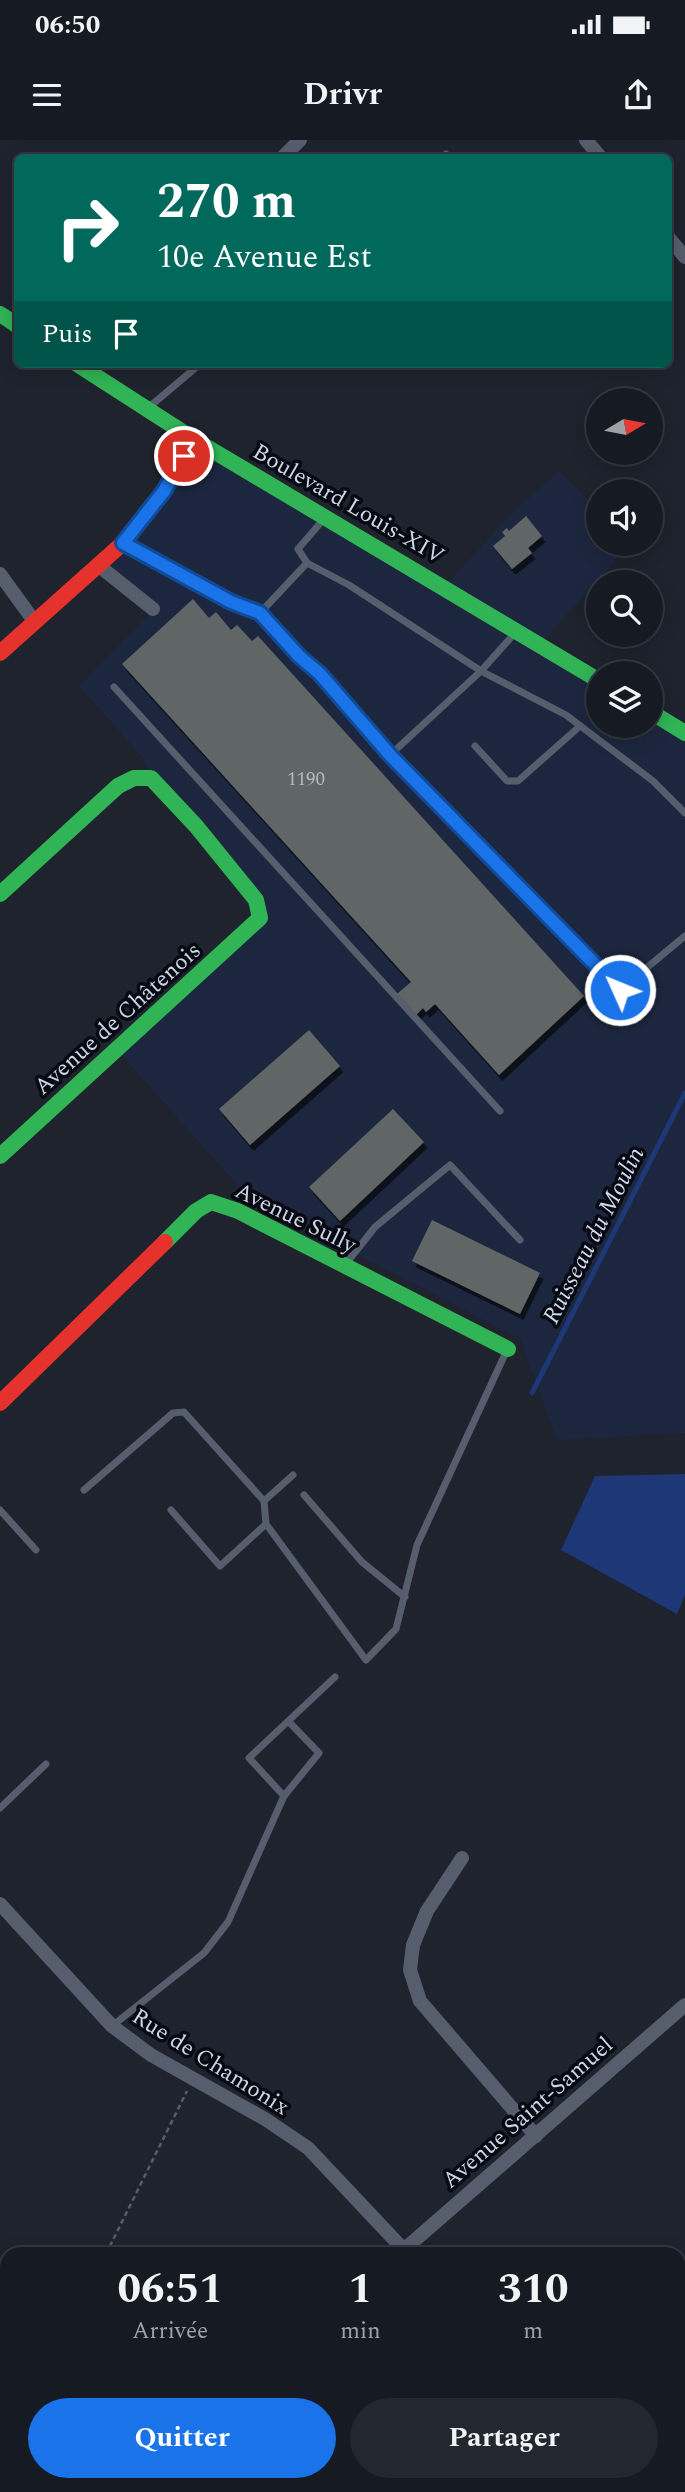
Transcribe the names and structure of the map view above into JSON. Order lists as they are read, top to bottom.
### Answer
{
  "streets": {
    "street": [
      "Boulevard Louis-XIV",
      "Avenue de Châtenois",
      "Avenue Sully",
      "Rue de Chamonix",
      "Avenue Saint-Samuel"
    ]
  },
  "water": ["Ruisseau du Moulin"],
  "house_numbers": ["1190"],
  "north": "right",
  "page": {
    "status": "06:50",
    "header": "Drivr",
    "turn": ["270 m", "10e Avenue Est"],
    "then": "Puis",
    "eta": [
      "06:51",
      "Arrivée",
      "1",
      "min",
      "310",
      "m"
    ],
    "buttons": ["Quitter", "Partager"]
  }
}
